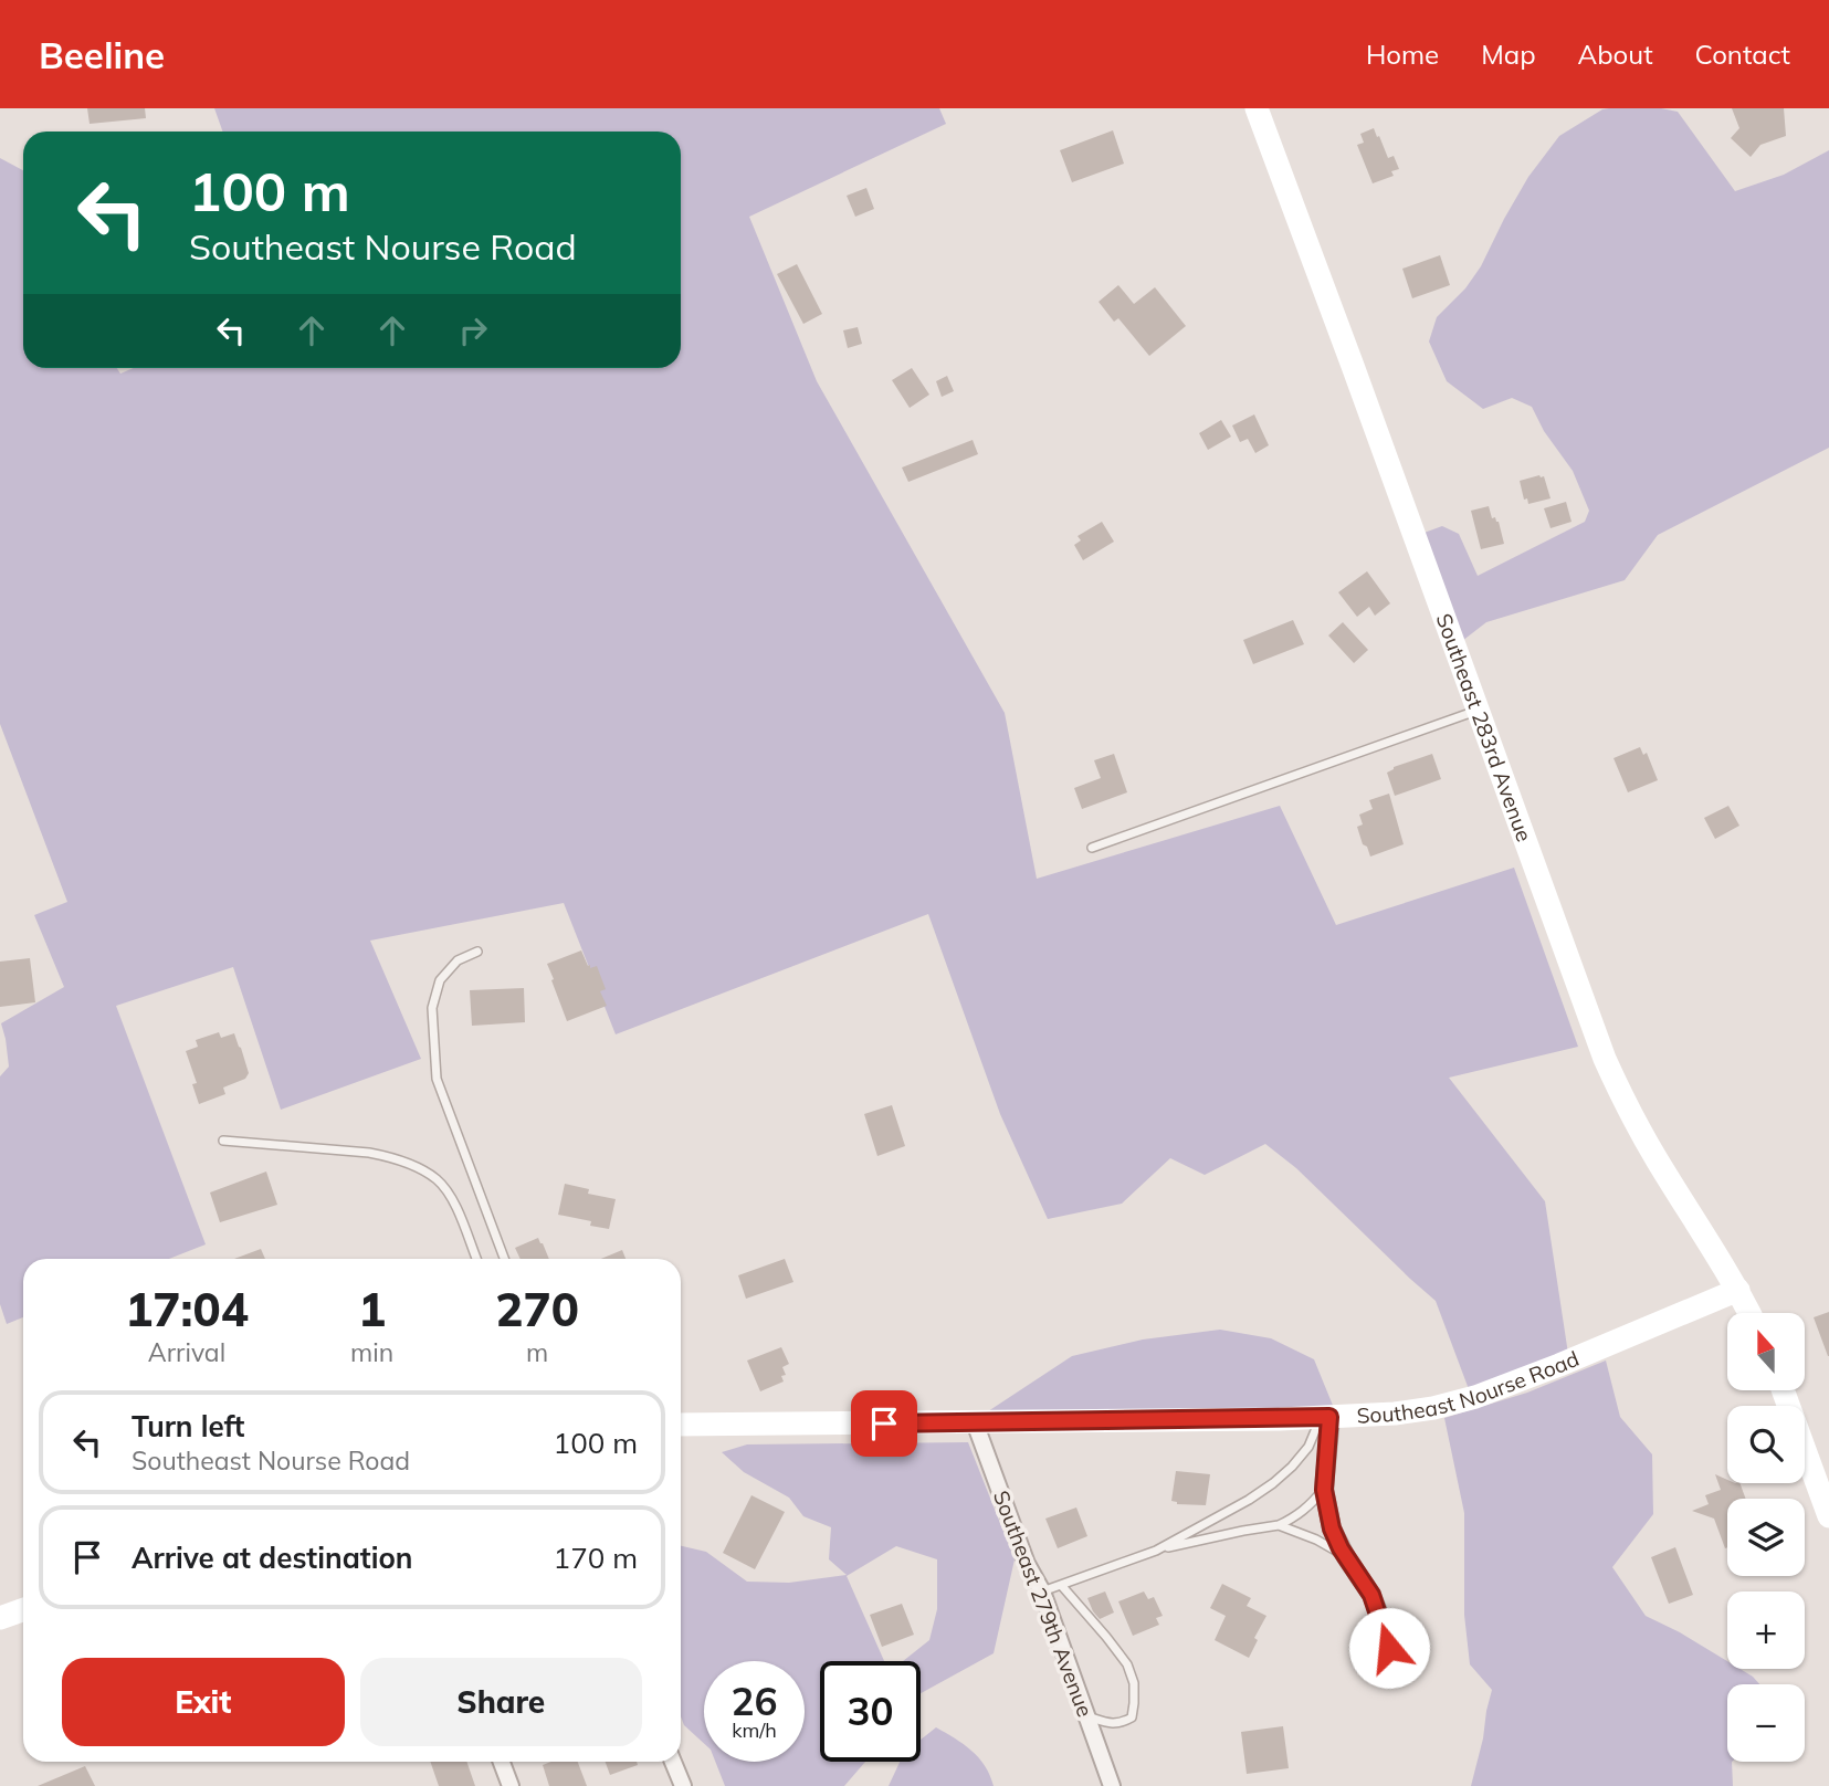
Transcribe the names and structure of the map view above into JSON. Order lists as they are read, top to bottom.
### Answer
{
  "streets": {
    "street": ["Southeast 283rd Avenue", "Southeast Nourse Road", "Southeast 279th Avenue"]
  },
  "crossings": [
    ["Southeast 283rd Avenue", "Southeast Nourse Road"],
    ["Southeast Nourse Road", "Southeast 279th Avenue"]
  ],
  "north": "top",
  "page": {
    "header": "Beeline",
    "nav": [
      "Home",
      "Map",
      "About",
      "Contact"
    ],
    "turn": ["100 m", "Southeast Nourse Road"],
    "eta": [
      "17:04",
      "Arrival",
      "1",
      "min",
      "270",
      "m"
    ],
    "map_buttons": ["+", "−"],
    "list": [
      {
        "name": "Turn left",
        "note": "Southeast Nourse Road",
        "value": "100 m"
      },
      {
        "name": "Arrive at destination",
        "value": "170 m"
      }
    ],
    "buttons": ["Exit", "Share"],
    "speed": "26 km/h",
    "limit": "30"
  }
}
